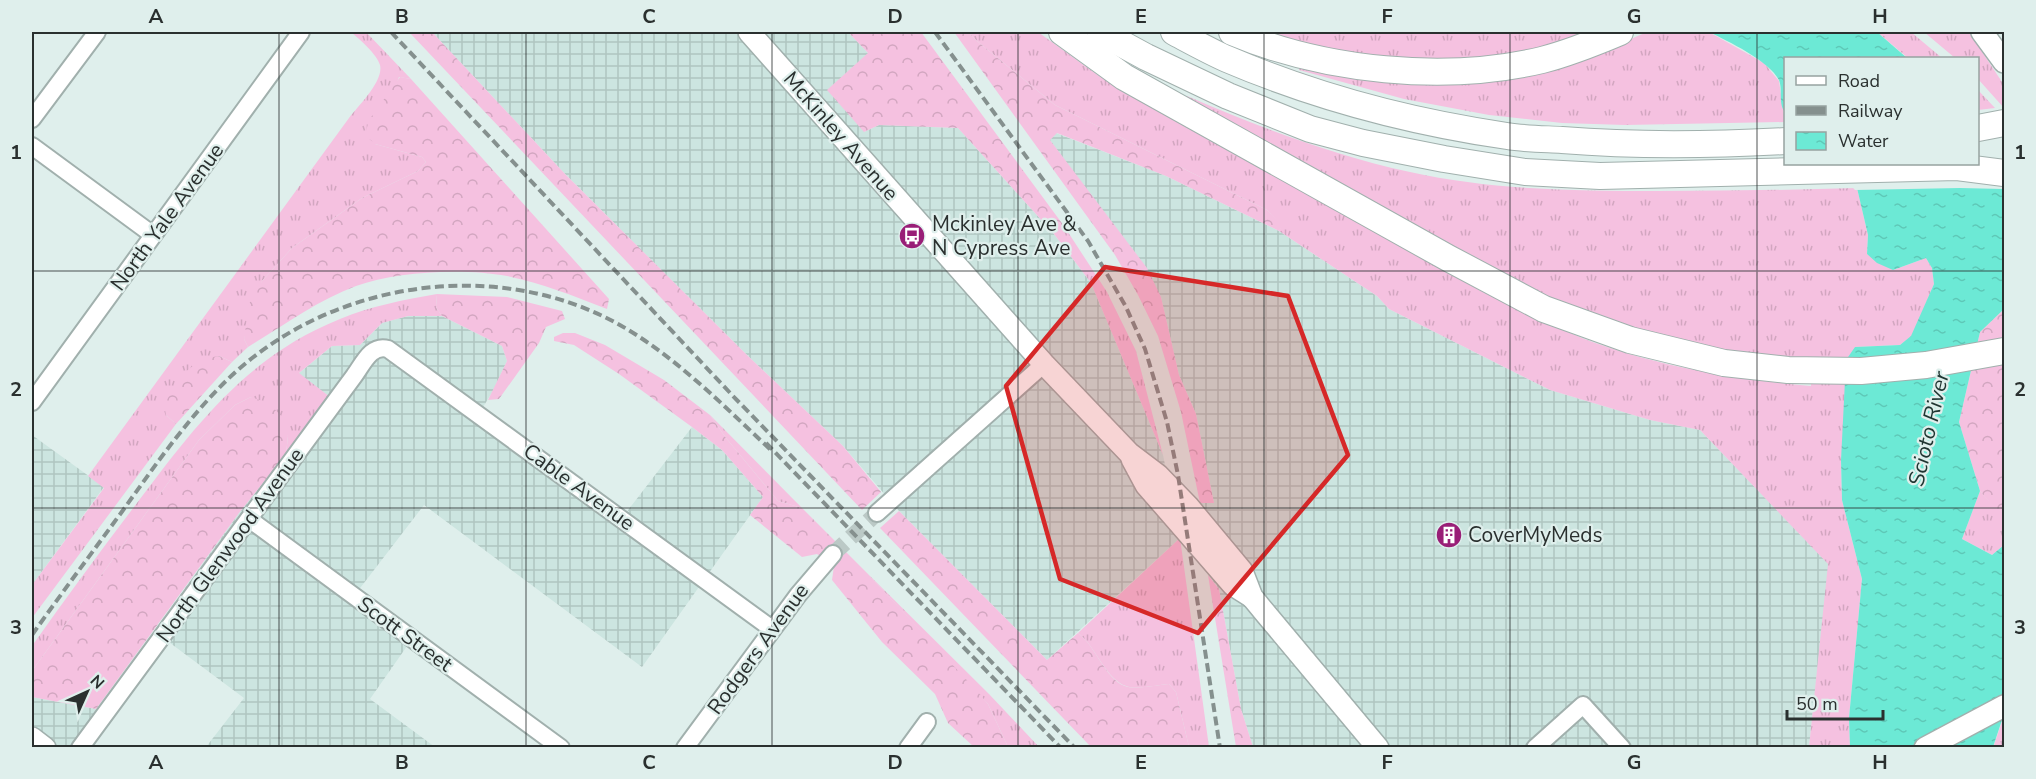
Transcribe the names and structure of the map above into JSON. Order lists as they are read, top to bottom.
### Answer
{
  "streets": {
    "main road": ["McKinley Avenue"],
    "street": [
      "North Yale Avenue",
      "Cable Avenue",
      "North Glenwood Avenue",
      "Scott Street",
      "Rodgers Avenue"
    ]
  },
  "crossings": [
    ["Cable Avenue", "North Glenwood Avenue"],
    ["Cable Avenue", "Rodgers Avenue"],
    ["North Glenwood Avenue", "Scott Street"]
  ],
  "water": ["Scioto River"],
  "places": {
    "bus stop": ["Mckinley Ave & N Cypress Ave"],
    "building": ["CoverMyMeds"]
  },
  "legend": ["Road", "Railway", "Water"],
  "scale_bar": "50 m",
  "north": "top right",
  "grid": {
    "columns": [
      "A",
      "B",
      "C",
      "D",
      "E",
      "F",
      "G",
      "H"
    ],
    "rows": ["1", "2", "3"]
  }
}
